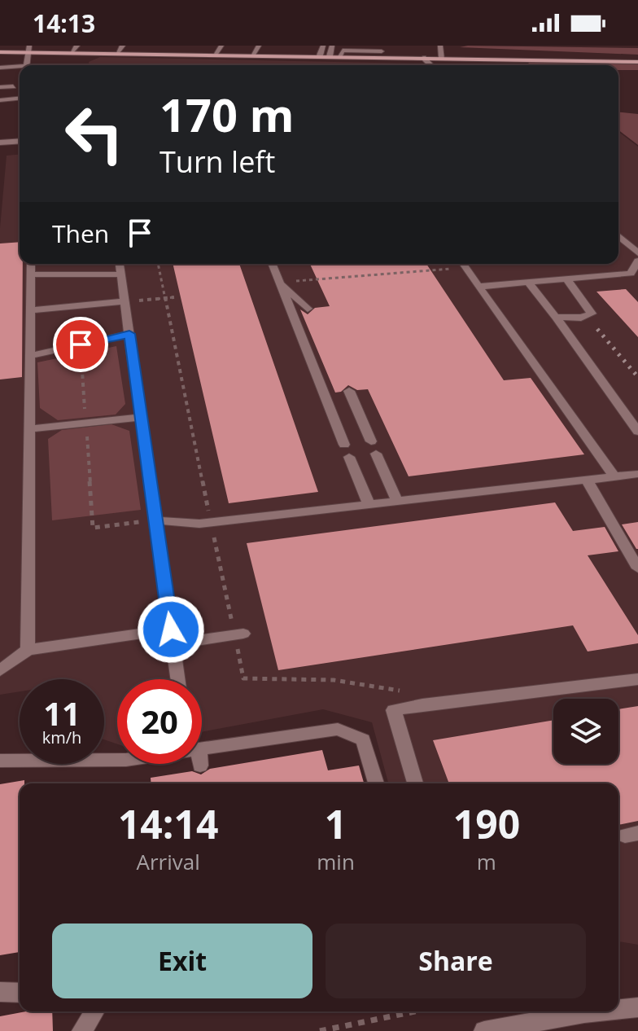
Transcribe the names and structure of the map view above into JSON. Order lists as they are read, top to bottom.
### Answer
{
  "page": {
    "status": "14:13",
    "turn": ["170 m", "Turn left"],
    "then": "Then",
    "speed": "11 km/h",
    "limit": "20",
    "eta": [
      "14:14",
      "Arrival",
      "1",
      "min",
      "190",
      "m"
    ],
    "buttons": ["Exit", "Share"]
  }
}
